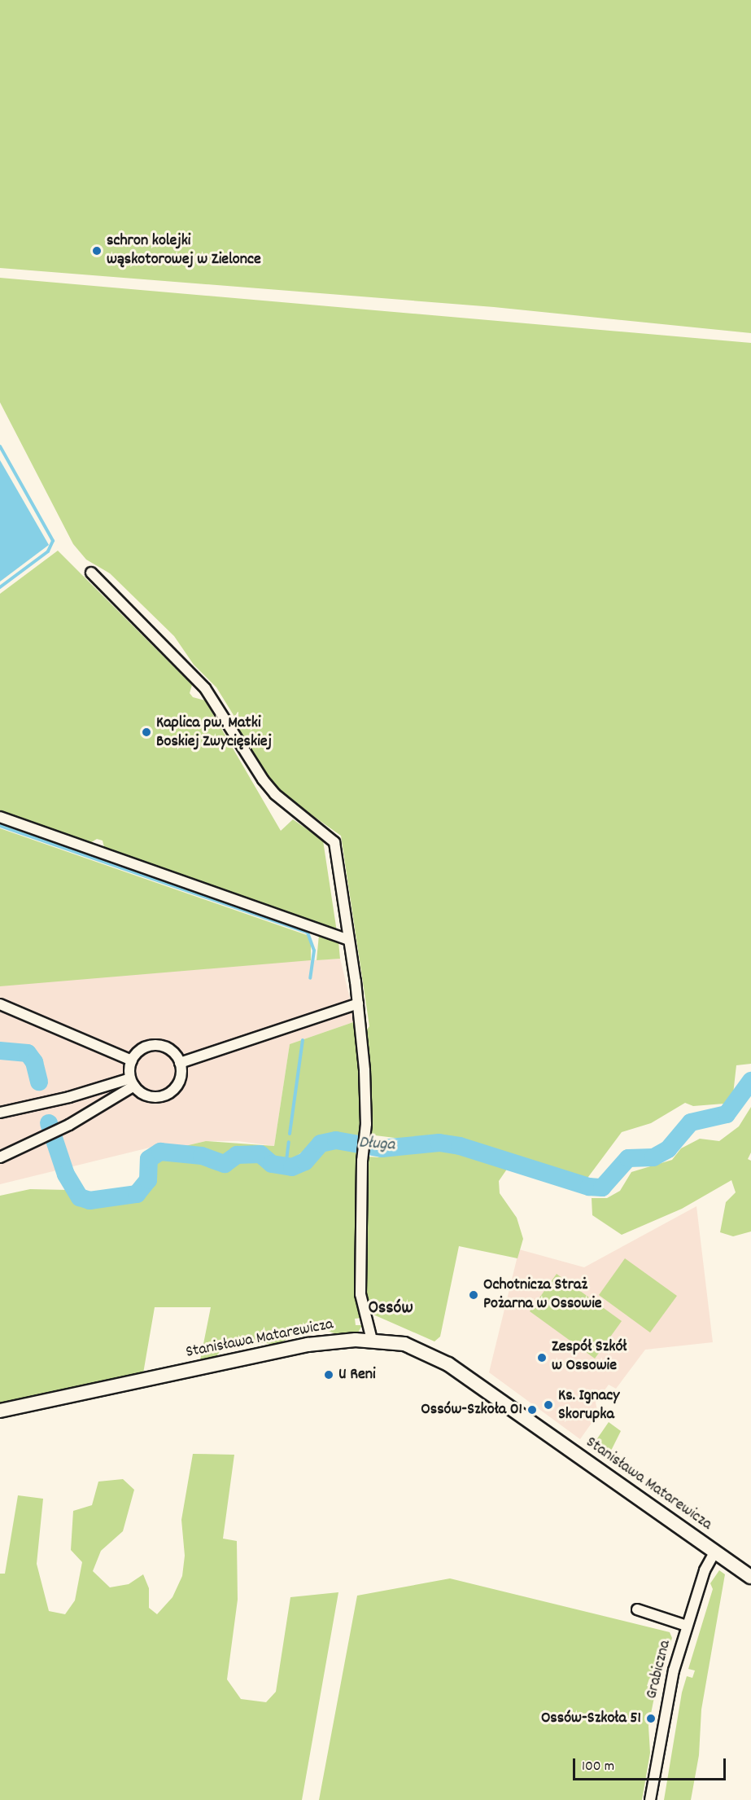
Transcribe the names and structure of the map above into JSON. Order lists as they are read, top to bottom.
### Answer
{
  "streets": {
    "street": ["Stanisława Matarewicza", "Grabiczna"]
  },
  "crossings": [
    ["Stanisława Matarewicza", "Grabiczna"]
  ],
  "districts": ["Ossów"],
  "water": ["Długa"],
  "places": [
    "schron kolejki wąskotorowej w Zielonce",
    "Kaplica pw. Matki Boskiej Zwycięskiej",
    "Ochotnicza Straż Pożarna w Ossowie",
    "Zespół Szkół w Ossowie",
    "U Reni",
    "Ks. Ignacy Skorupka",
    "Ossów-Szkoła 01",
    "Ossów-Szkoła 51"
  ],
  "scale_bar": "100 m"
}
